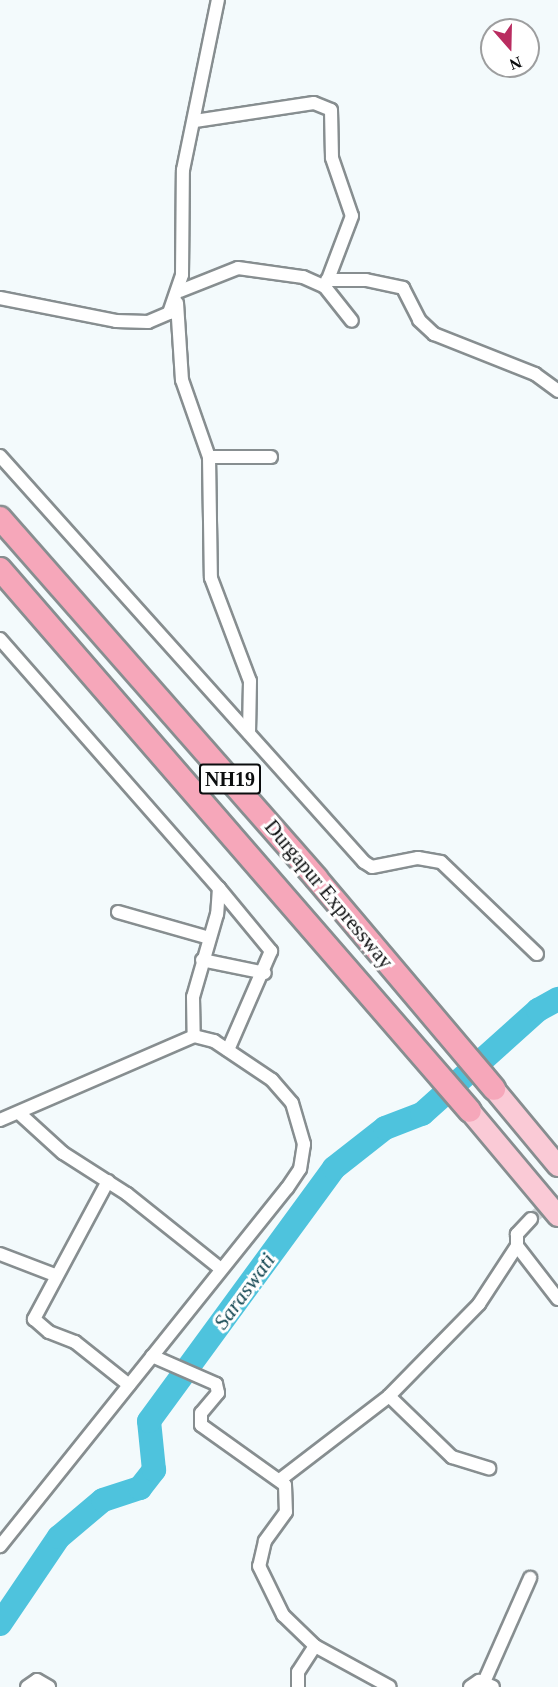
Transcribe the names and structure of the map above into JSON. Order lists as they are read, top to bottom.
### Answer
{
  "streets": {
    "highway": ["NH19", "Durgapur Expressway"]
  },
  "water": ["Saraswati"],
  "north": "bottom"
}
